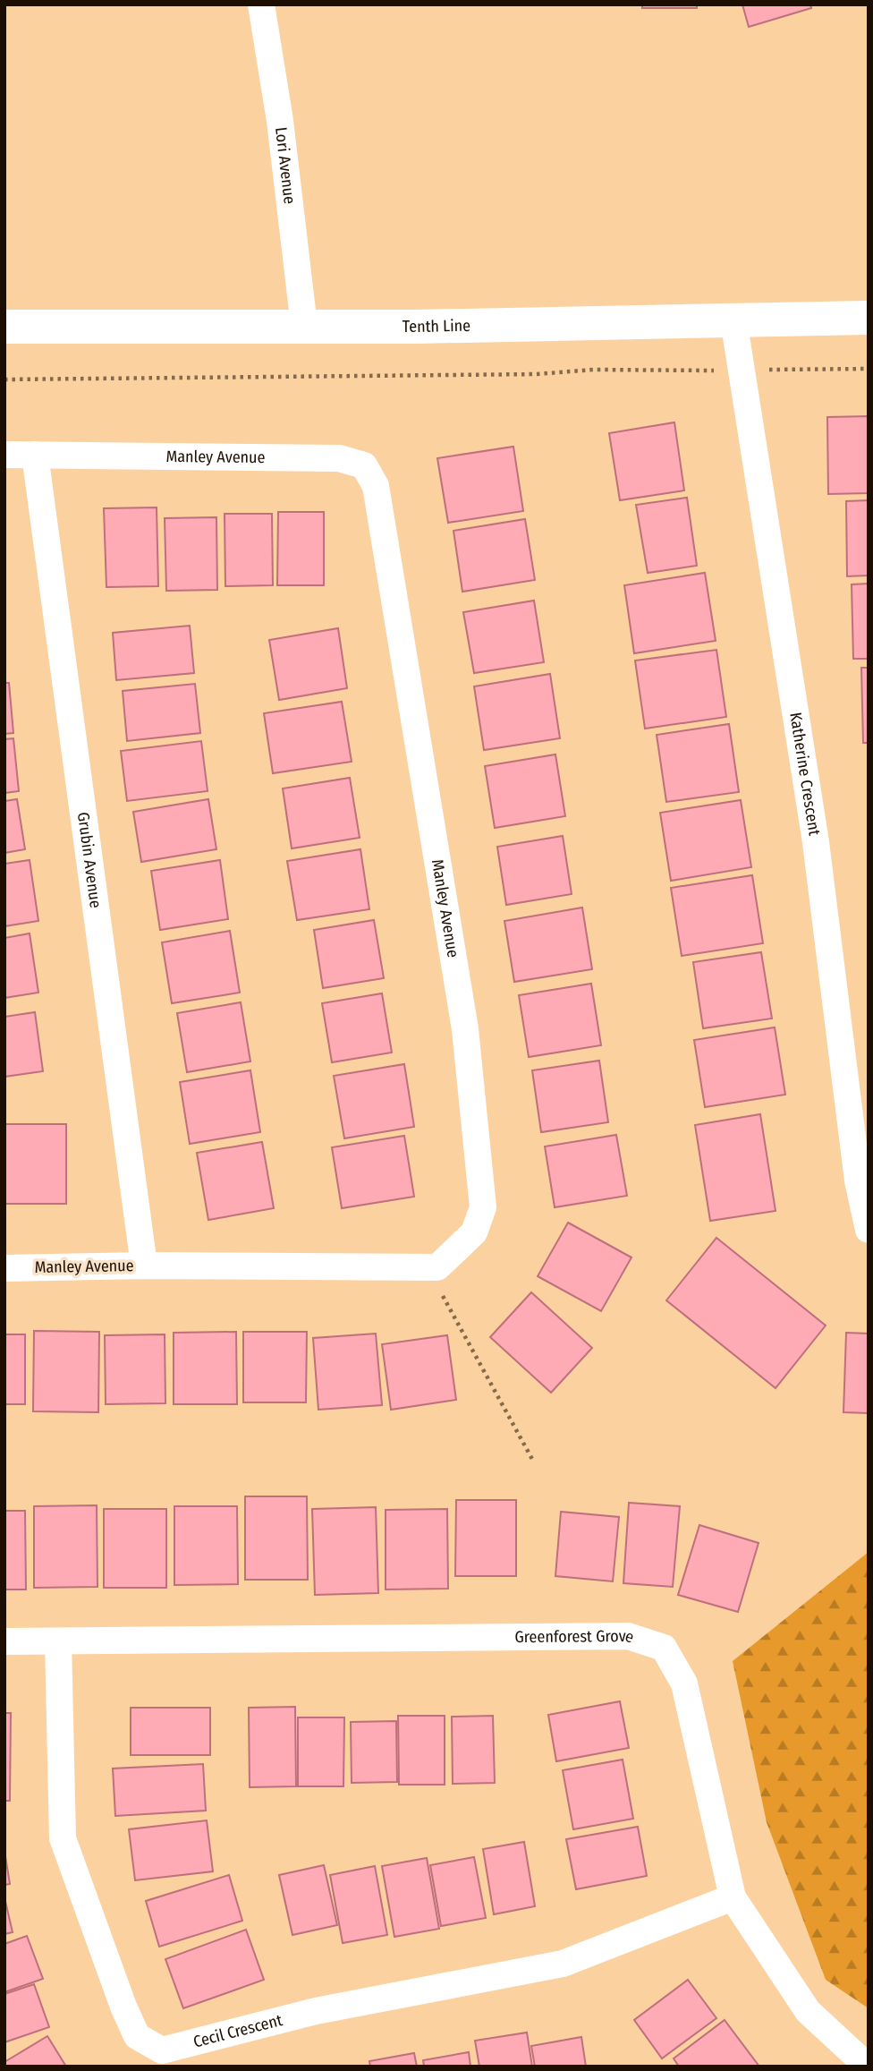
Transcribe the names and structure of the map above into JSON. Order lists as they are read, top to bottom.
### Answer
{
  "streets": {
    "street": [
      "Lori Avenue",
      "Tenth Line",
      "Manley Avenue",
      "Katherine Crescent",
      "Grubin Avenue",
      "Greenforest Grove",
      "Cecil Crescent"
    ]
  },
  "crossings": [
    ["Lori Avenue", "Tenth Line"],
    ["Tenth Line", "Katherine Crescent"],
    ["Manley Avenue", "Grubin Avenue"],
    ["Greenforest Grove", "Cecil Crescent"]
  ]
}
